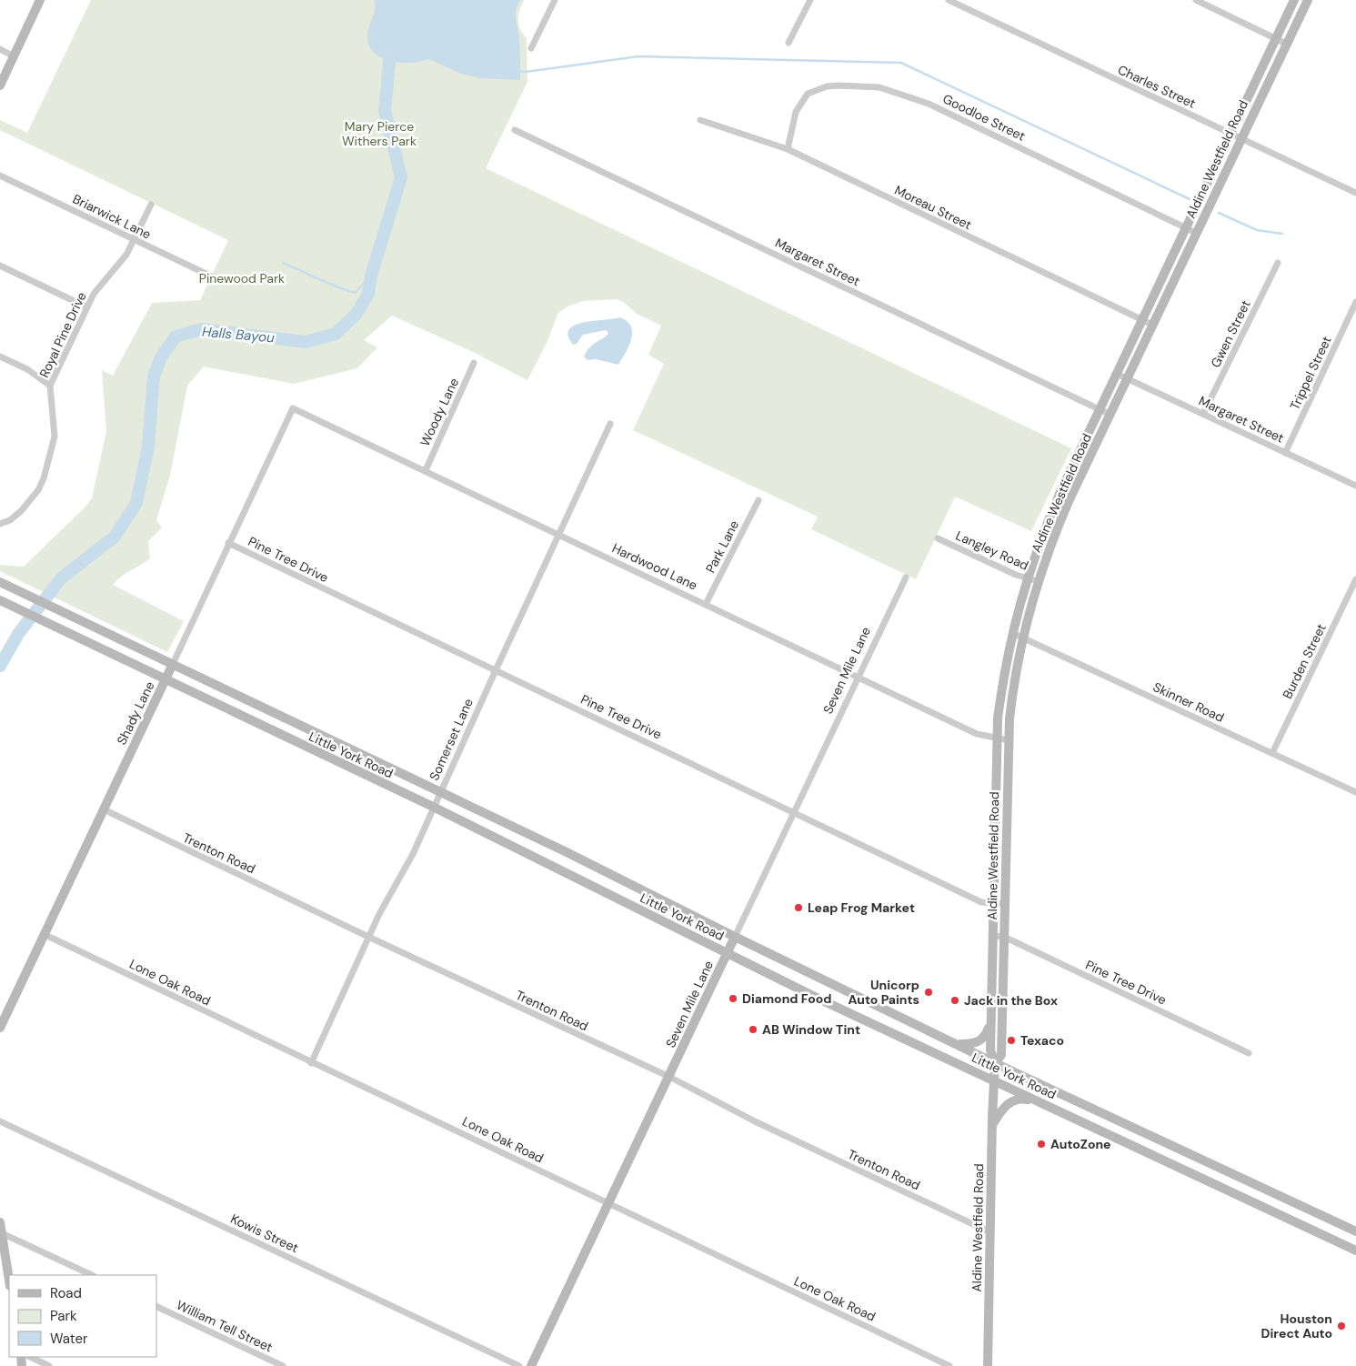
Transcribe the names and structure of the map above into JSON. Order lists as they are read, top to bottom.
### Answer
{
  "streets": {
    "main road": [
      "Aldine Westfield Road",
      "Seven Mile Lane",
      "Shady Lane",
      "Little York Road"
    ],
    "street": [
      "Charles Street",
      "Goodloe Street",
      "Moreau Street",
      "Briarwick Lane",
      "Margaret Street",
      "Gwen Street",
      "Royal Pine Drive",
      "Trippel Street",
      "Woody Lane",
      "Park Lane",
      "Langley Road",
      "Pine Tree Drive",
      "Hardwood Lane",
      "Burden Street",
      "Skinner Road",
      "Somerset Lane",
      "Trenton Road",
      "Lone Oak Road",
      "Kowis Street",
      "William Tell Street"
    ]
  },
  "crossings": [
    ["Charles Street", "Aldine Westfield Road"],
    ["Goodloe Street", "Aldine Westfield Road"],
    ["Goodloe Street", "Moreau Street"],
    ["Aldine Westfield Road", "Moreau Street"],
    ["Aldine Westfield Road", "Margaret Street"],
    ["Aldine Westfield Road", "Langley Road"],
    ["Aldine Westfield Road", "Pine Tree Drive"],
    ["Aldine Westfield Road", "Hardwood Lane"],
    ["Aldine Westfield Road", "Skinner Road"],
    ["Aldine Westfield Road", "Little York Road"],
    ["Aldine Westfield Road", "Trenton Road"],
    ["Briarwick Lane", "Royal Pine Drive"],
    ["Margaret Street", "Gwen Street"],
    ["Margaret Street", "Trippel Street"],
    ["Woody Lane", "Hardwood Lane"],
    ["Park Lane", "Hardwood Lane"],
    ["Pine Tree Drive", "Seven Mile Lane"],
    ["Pine Tree Drive", "Shady Lane"],
    ["Pine Tree Drive", "Somerset Lane"],
    ["Hardwood Lane", "Seven Mile Lane"],
    ["Hardwood Lane", "Shady Lane"],
    ["Hardwood Lane", "Somerset Lane"],
    ["Burden Street", "Skinner Road"],
    ["Seven Mile Lane", "Little York Road"],
    ["Seven Mile Lane", "Trenton Road"],
    ["Seven Mile Lane", "Lone Oak Road"],
    ["Shady Lane", "Little York Road"],
    ["Shady Lane", "Trenton Road"],
    ["Shady Lane", "Lone Oak Road"],
    ["Somerset Lane", "Little York Road"],
    ["Somerset Lane", "Trenton Road"],
    ["Somerset Lane", "Lone Oak Road"]
  ],
  "water": ["Halls Bayou"],
  "parks": ["Mary Pierce Withers Park", "Pinewood Park"],
  "places": [
    "Leap Frog Market",
    "Unicorp Auto Paints",
    "Diamond Food",
    "Jack in the Box",
    "AB Window Tint",
    "Texaco",
    "AutoZone",
    "Houston Direct Auto"
  ],
  "legend": ["Road", "Park", "Water"]
}
